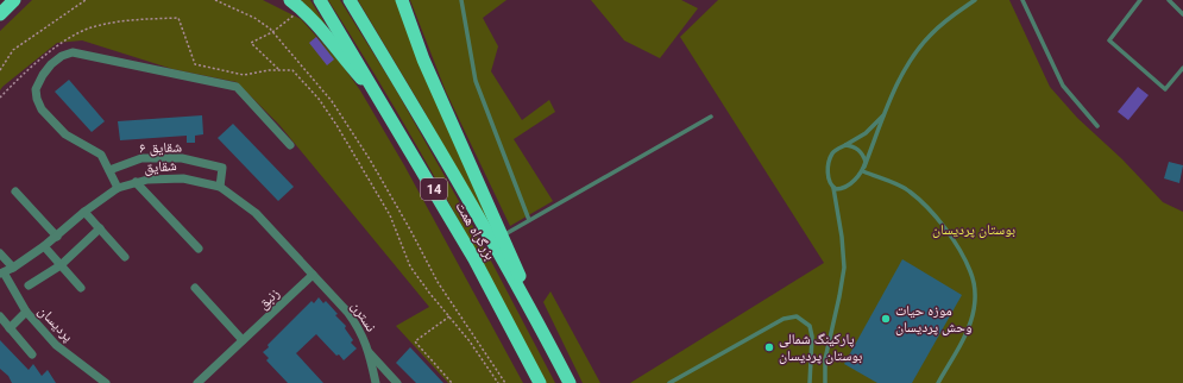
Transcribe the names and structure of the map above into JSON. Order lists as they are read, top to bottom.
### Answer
{
  "streets": {
    "highway": ["14", "بزرگراه همت"],
    "street": [
      "شقایق ۶",
      "شقایق",
      "زنبق",
      "نسترن",
      "پردیسان"
    ]
  },
  "crossings": [
    ["شقایق ۶", "شقایق"],
    ["شقایق", "زنبق"],
    ["شقایق", "نسترن"],
    ["شقایق", "پردیسان"],
    ["زنبق", "نسترن"]
  ],
  "parks": ["بوستان پردیسان"],
  "places": ["موزه حیات وحش پردیسان", "پارکینگ شمالی بوستان پردیسان"]
}
